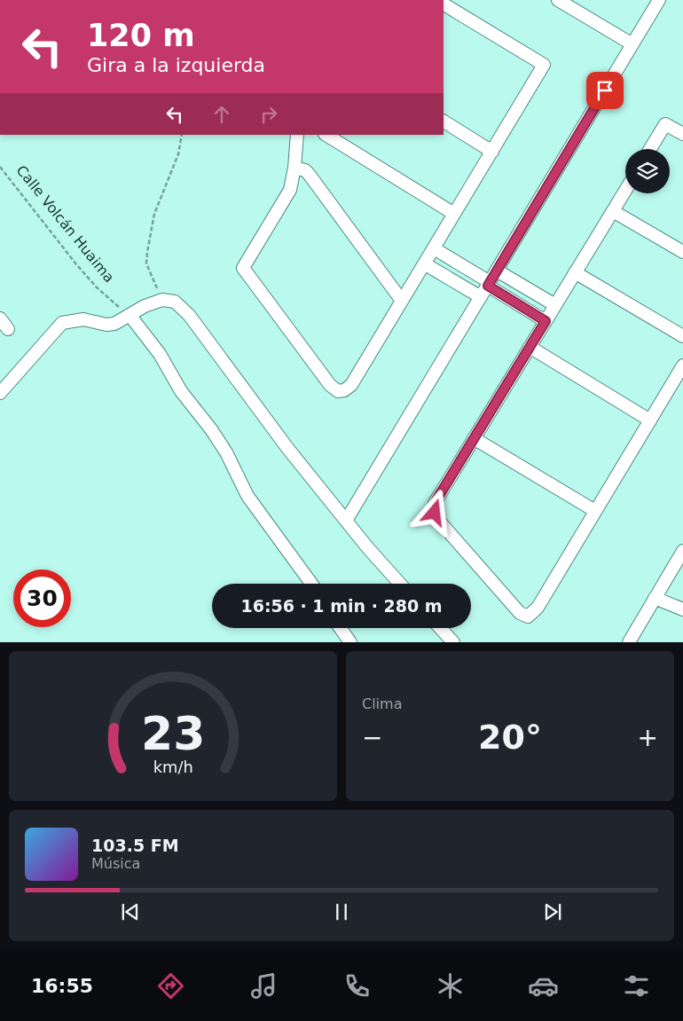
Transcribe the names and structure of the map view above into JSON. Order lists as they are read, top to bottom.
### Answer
{
  "streets": {
    "path": ["Calle Volcán Huaima"]
  },
  "page": {
    "turn": ["120 m", "Gira a la izquierda"],
    "limit": "30",
    "trip": "16:56 · 1 min · 280 m",
    "tile": "Clima",
    "heat": ["−", "20°", "+"],
    "song": ["103.5 FM", "Música"],
    "tabs": "16:55",
    "gauge": ["23", "km/h"]
  }
}
